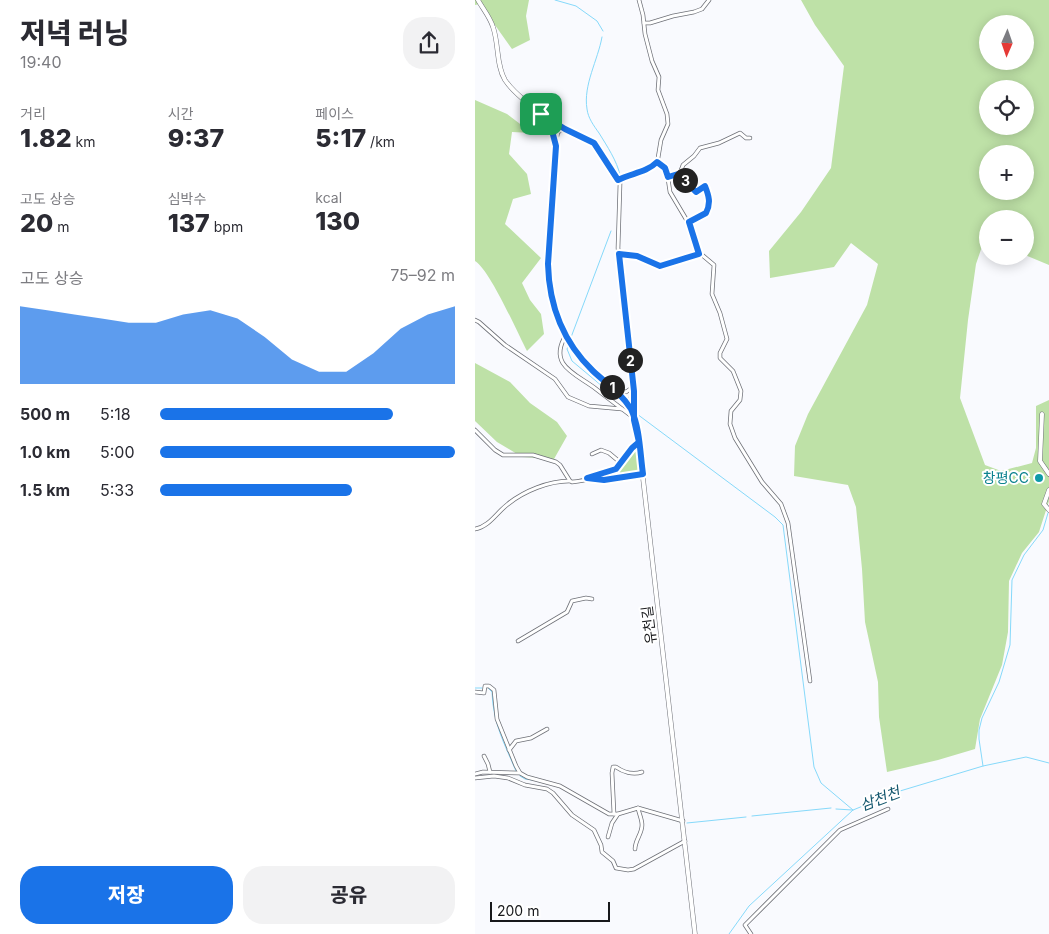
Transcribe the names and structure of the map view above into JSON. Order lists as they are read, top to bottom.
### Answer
{
  "streets": {
    "street": ["유천길"]
  },
  "water": ["삼천천"],
  "places": ["창평CC"],
  "scale_bar": "200 m",
  "north": "bottom",
  "page": {
    "heading": ["저녁 러닝", "19:40"],
    "map_buttons": ["+", "−"],
    "stats": [
      ["거리", "1.82 km"],
      ["시간", "9:37"],
      ["페이스", "5:17 /km"],
      ["고도 상승", "20 m"],
      ["심박수", "137 bpm"],
      ["kcal", "130"]
    ],
    "pins": ["3", "2", "1"],
    "chart": ["고도 상승", "75–92 m"],
    "list": [
      {
        "name": "500 m",
        "note": "5:18"
      },
      {
        "name": "1.0 km",
        "note": "5:00"
      },
      {
        "name": "1.5 km",
        "note": "5:33"
      }
    ],
    "buttons": ["저장", "공유"],
    "scale": "200 m"
  }
}
